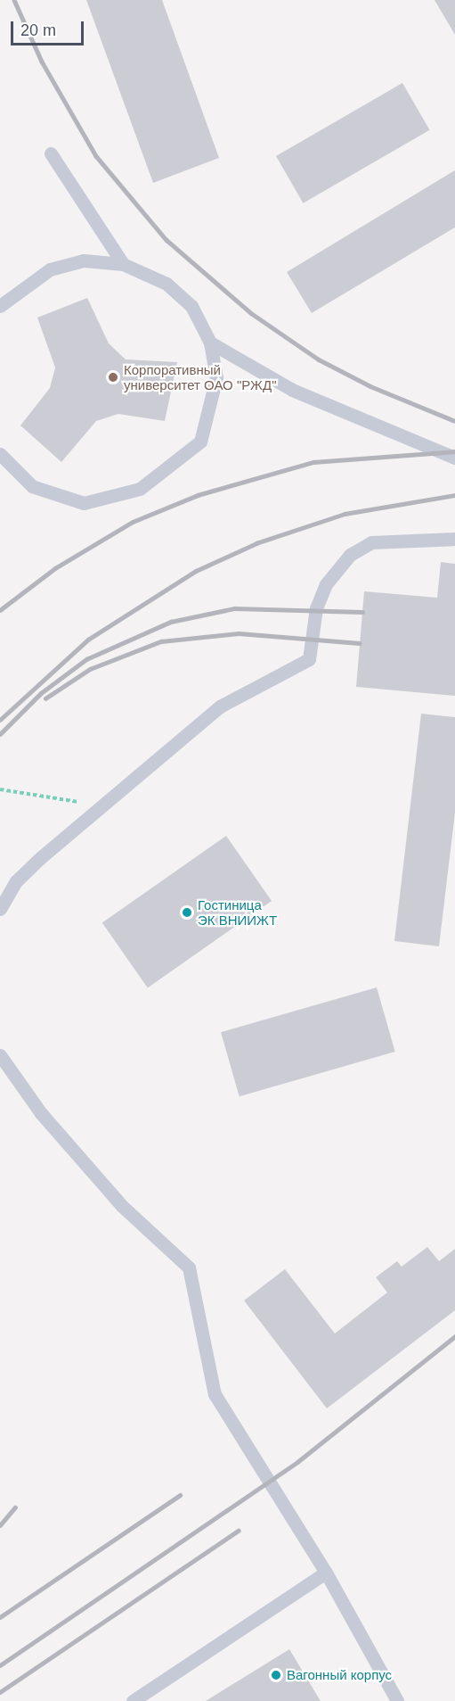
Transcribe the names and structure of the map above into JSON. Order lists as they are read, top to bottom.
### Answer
{
  "places": ["Корпоративный университет ОАО \"РЖД\"", "Гостиница ЭК ВНИИЖТ", "Вагонный корпус"],
  "scale_bar": "20 m"
}
